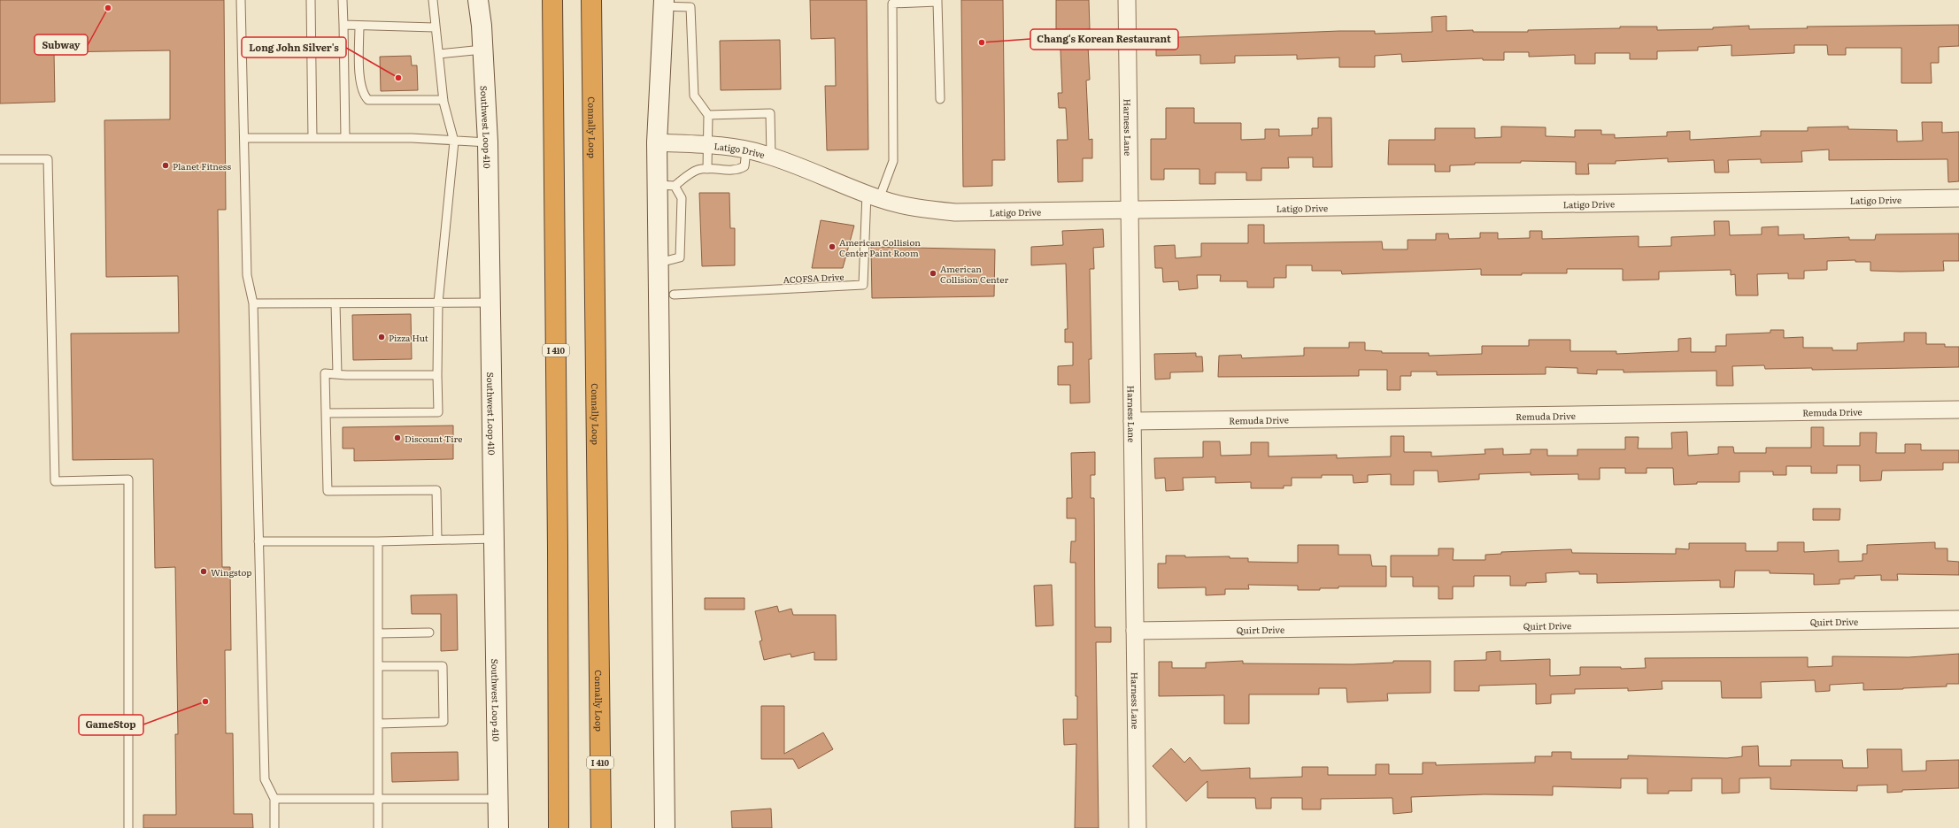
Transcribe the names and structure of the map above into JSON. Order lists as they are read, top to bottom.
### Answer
{
  "streets": {
    "highway": ["Connally Loop", "I 410"],
    "main road": ["Southwest Loop 410"],
    "street": [
      "Harness Lane",
      "Latigo Drive",
      "Remuda Drive",
      "Quirt Drive"
    ],
    "lane": ["ACOFSA Drive"]
  },
  "crossings": [
    ["Harness Lane", "Latigo Drive"],
    ["Harness Lane", "Remuda Drive"],
    ["Harness Lane", "Quirt Drive"],
    ["Latigo Drive", "ACOFSA Drive"]
  ],
  "places": [
    "Subway",
    "Chang's Korean Restaurant",
    "Long John Silver's",
    "Planet Fitness",
    "American Collision Center Paint Room",
    "American Collision Center",
    "Pizza Hut",
    "Discount Tire",
    "Wingstop",
    "GameStop"
  ]
}
